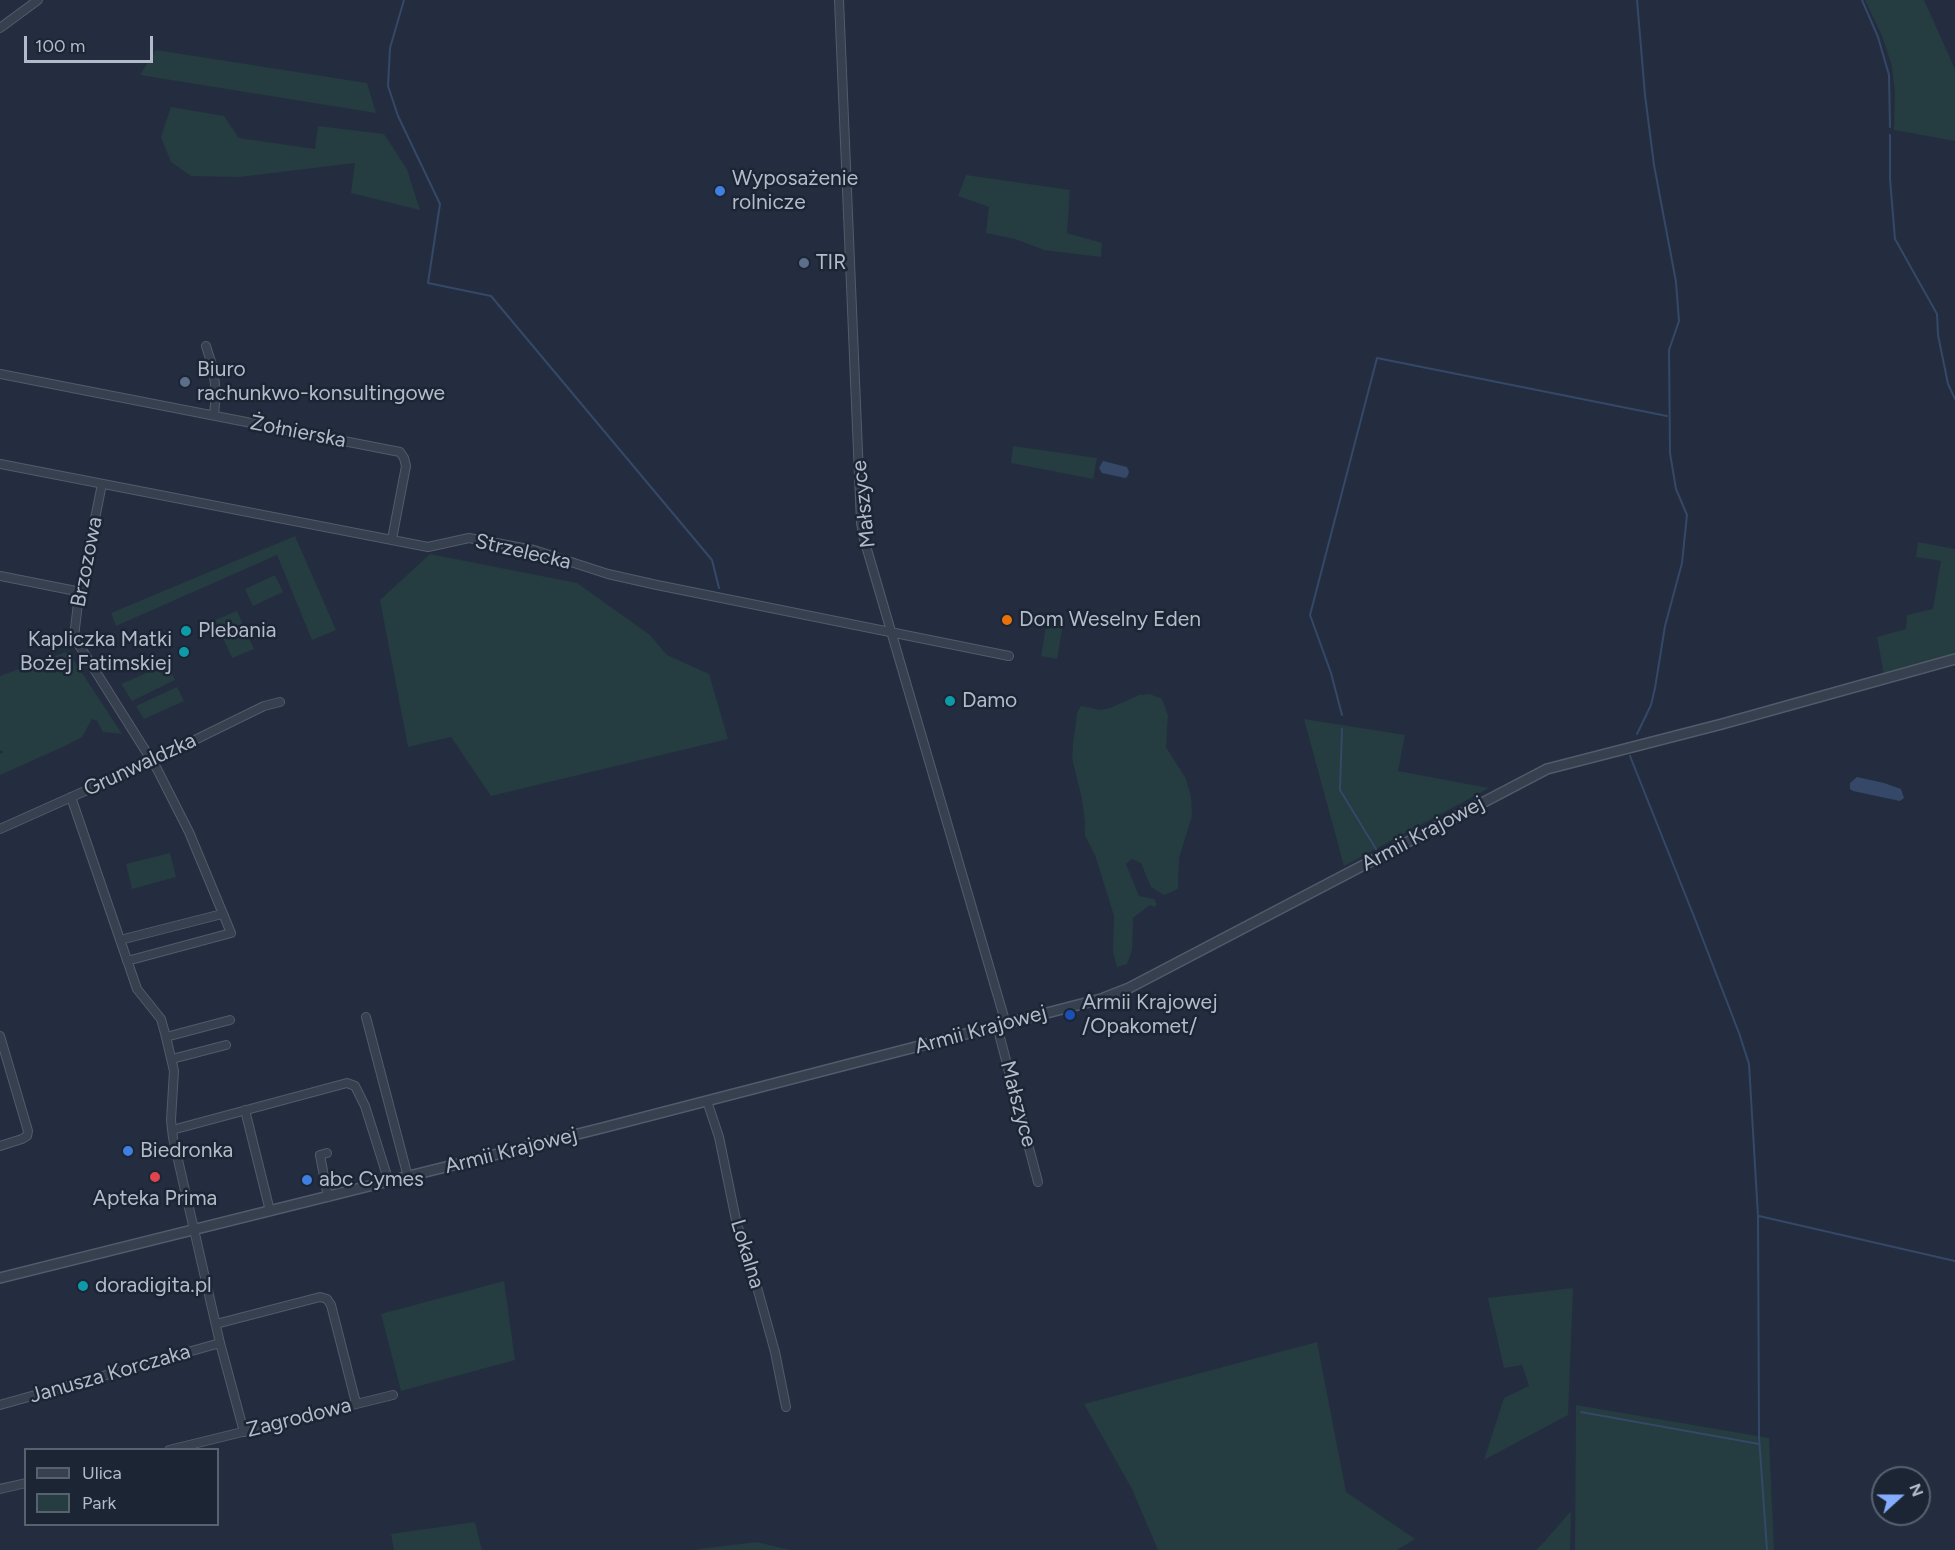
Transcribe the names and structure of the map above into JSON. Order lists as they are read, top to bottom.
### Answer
{
  "streets": {
    "street": [
      "Żołnierska",
      "Małszyce",
      "Strzelecka",
      "Brzozowa",
      "Grunwaldzka",
      "Armii Krajowej",
      "Lokalna",
      "Janusza Korczaka",
      "Zagrodowa"
    ]
  },
  "crossings": [
    ["Żołnierska", "Strzelecka"],
    ["Małszyce", "Strzelecka"],
    ["Małszyce", "Armii Krajowej"],
    ["Strzelecka", "Brzozowa"],
    ["Brzozowa", "Grunwaldzka"],
    ["Armii Krajowej", "Lokalna"]
  ],
  "places": [
    "Wyposażenie rolnicze",
    "TIR",
    "Biuro rachunkwo-konsultingowe",
    "Dom Weselny Eden",
    "Plebania",
    "Kapliczka Matki Bożej Fatimskiej",
    "Damo",
    "Armii Krajowej /Opakomet/",
    "Biedronka",
    "Apteka Prima",
    "abc Cymes",
    "doradigita.pl"
  ],
  "legend": ["Ulica", "Park"],
  "scale_bar": "100 m",
  "north": "right"
}
